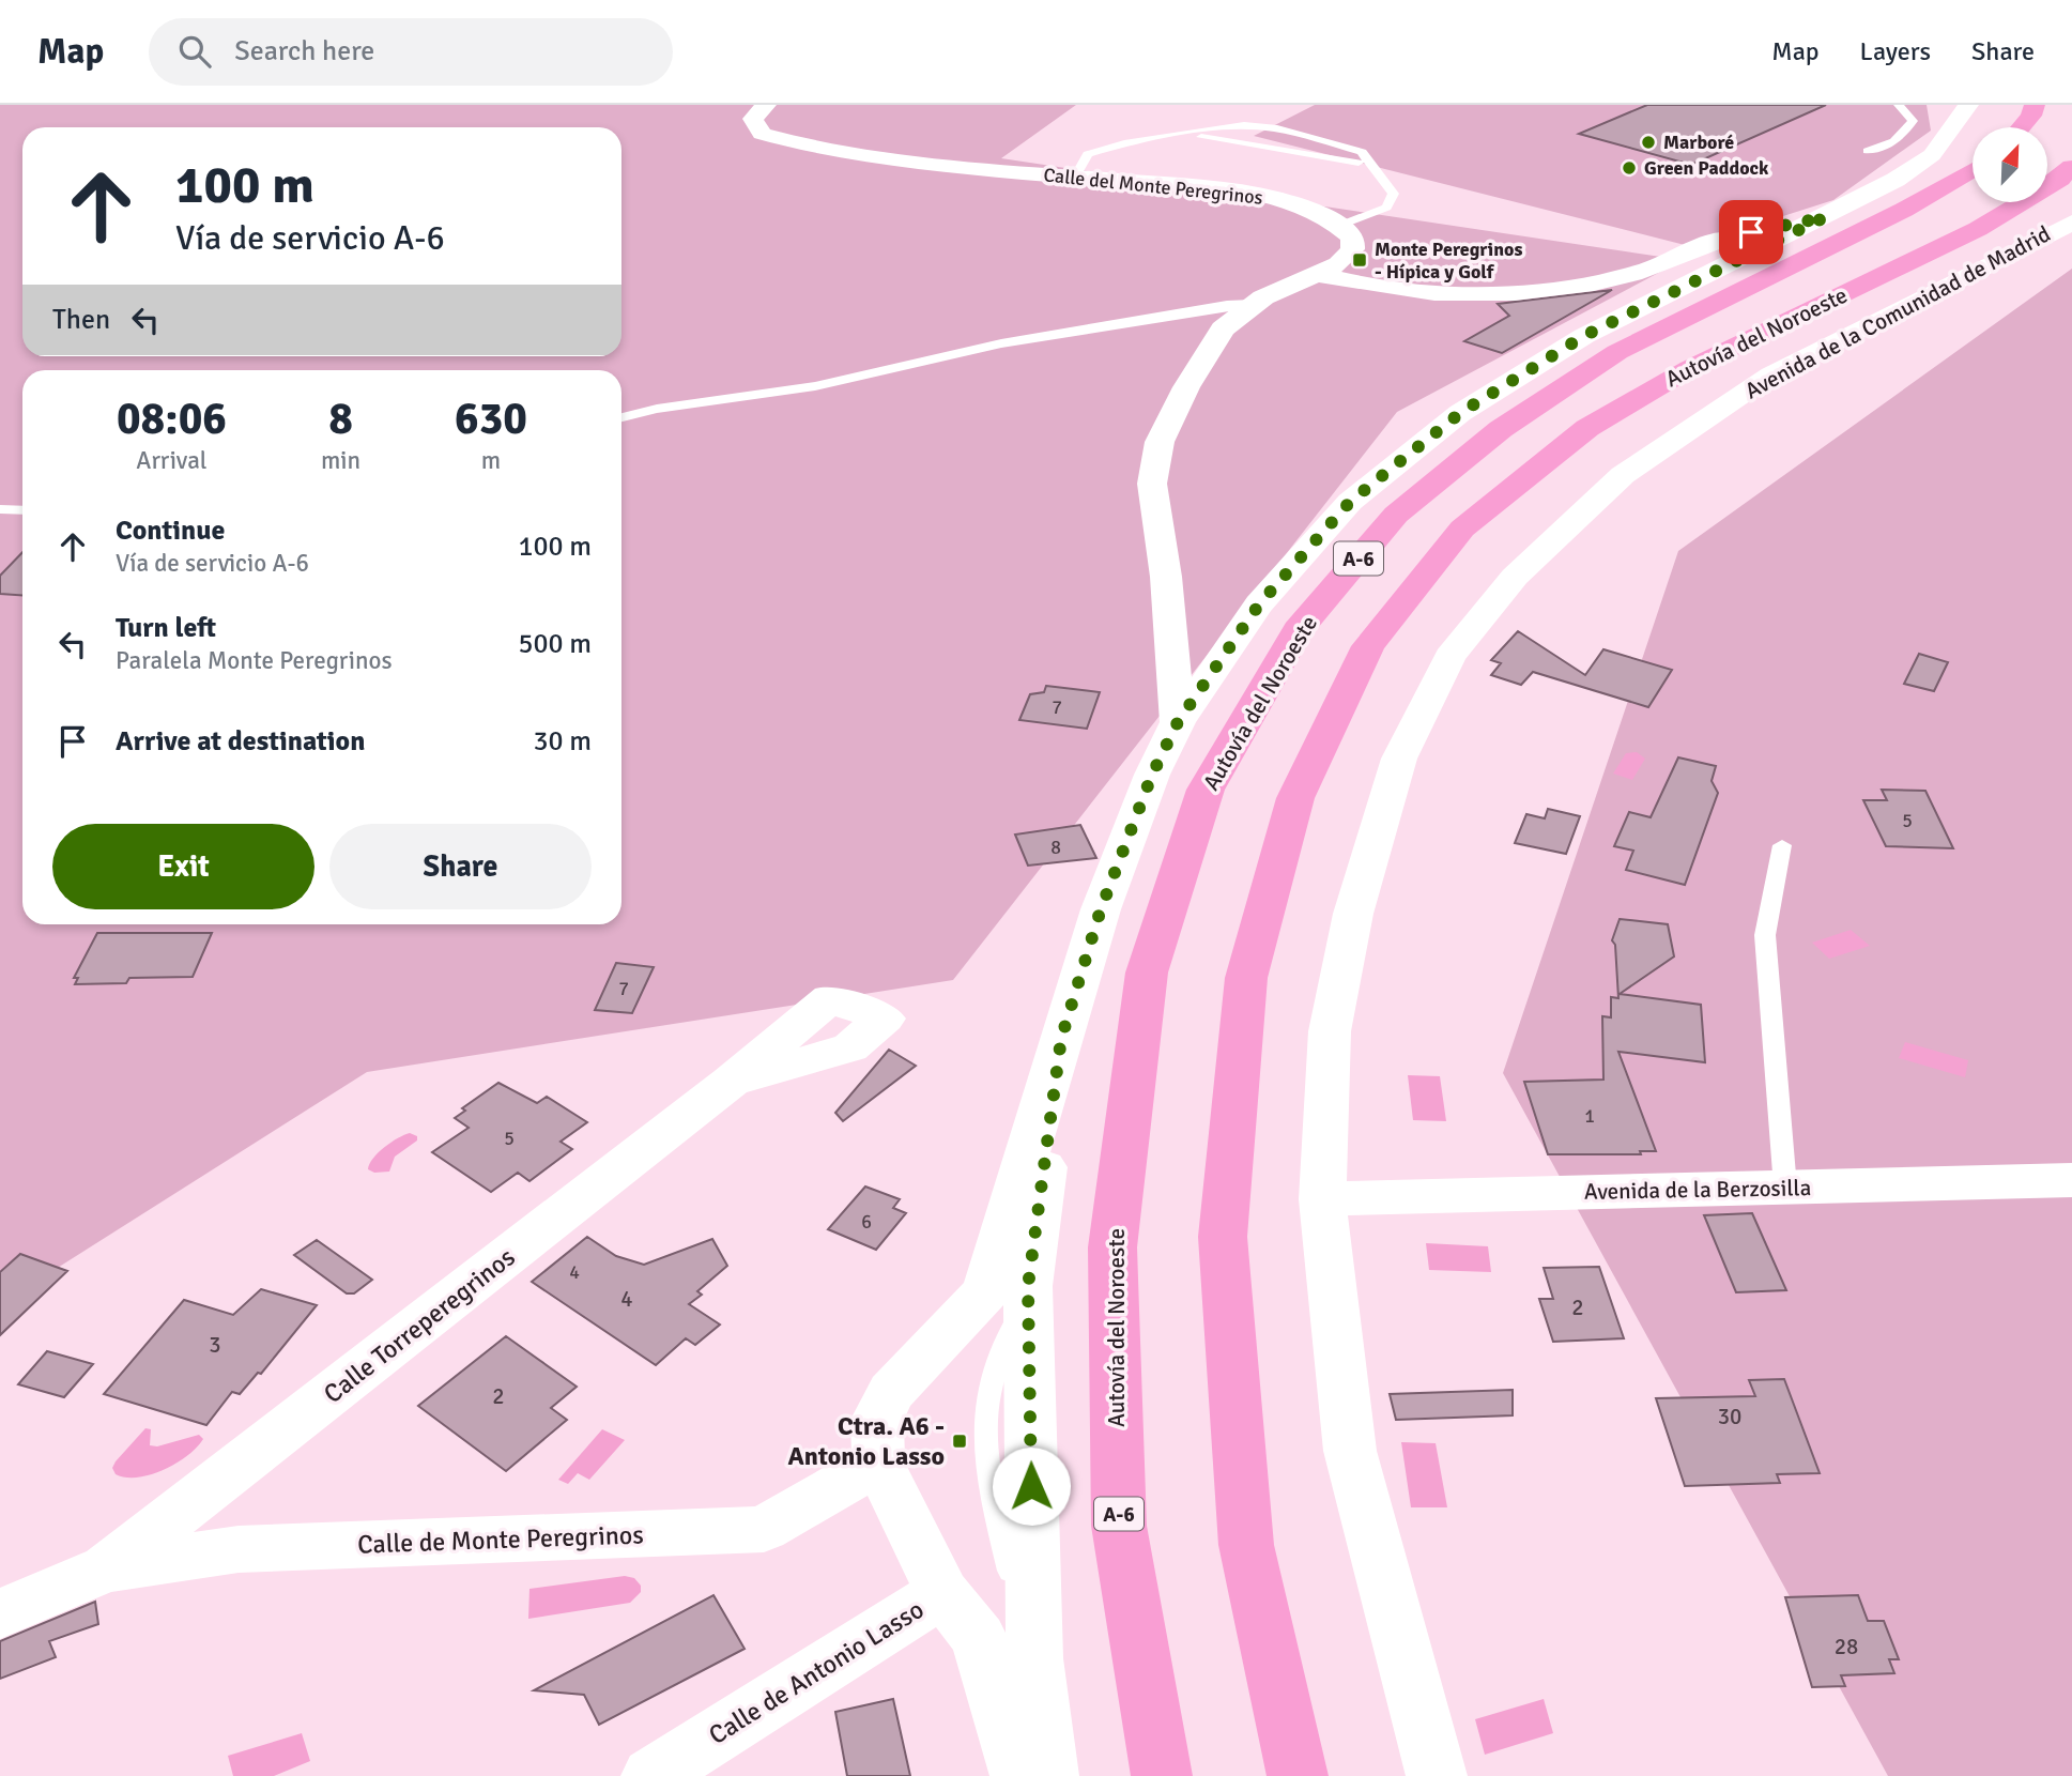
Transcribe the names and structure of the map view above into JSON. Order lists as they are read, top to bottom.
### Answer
{
  "streets": {
    "highway": ["Autovía del Noroeste", "A-6"],
    "street": [
      "Calle del Monte Peregrinos",
      "Avenida de la Comunidad de Madrid",
      "Avenida de la Berzosilla",
      "Calle Torreperegrinos",
      "Calle de Monte Peregrinos",
      "Calle de Antonio Lasso"
    ]
  },
  "crossings": [
    ["Avenida de la Comunidad de Madrid", "Avenida de la Berzosilla"],
    ["Calle Torreperegrinos", "Calle de Monte Peregrinos"]
  ],
  "places": {
    "other": ["Marboré", "Green Paddock"],
    "transit": ["Monte Peregrinos - Hípica y Golf", "Ctra. A6 - Antonio Lasso"]
  },
  "house_numbers": [
    "7",
    "5",
    "8",
    "7",
    "1",
    "5",
    "6",
    "4",
    "4",
    "2",
    "3",
    "2",
    "30",
    "28"
  ],
  "north": "top right",
  "page": {
    "header": "Map",
    "search": "Search here",
    "nav": ["Map", "Layers", "Share"],
    "turn": ["100 m", "Vía de servicio A-6"],
    "then": "Then",
    "eta": [
      "08:06",
      "Arrival",
      "8",
      "min",
      "630",
      "m"
    ],
    "list": [
      {
        "name": "Continue",
        "note": "Vía de servicio A-6",
        "value": "100 m"
      },
      {
        "name": "Turn left",
        "note": "Paralela Monte Peregrinos",
        "value": "500 m"
      },
      {
        "name": "Arrive at destination",
        "value": "30 m"
      }
    ],
    "buttons": ["Exit", "Share"]
  }
}
